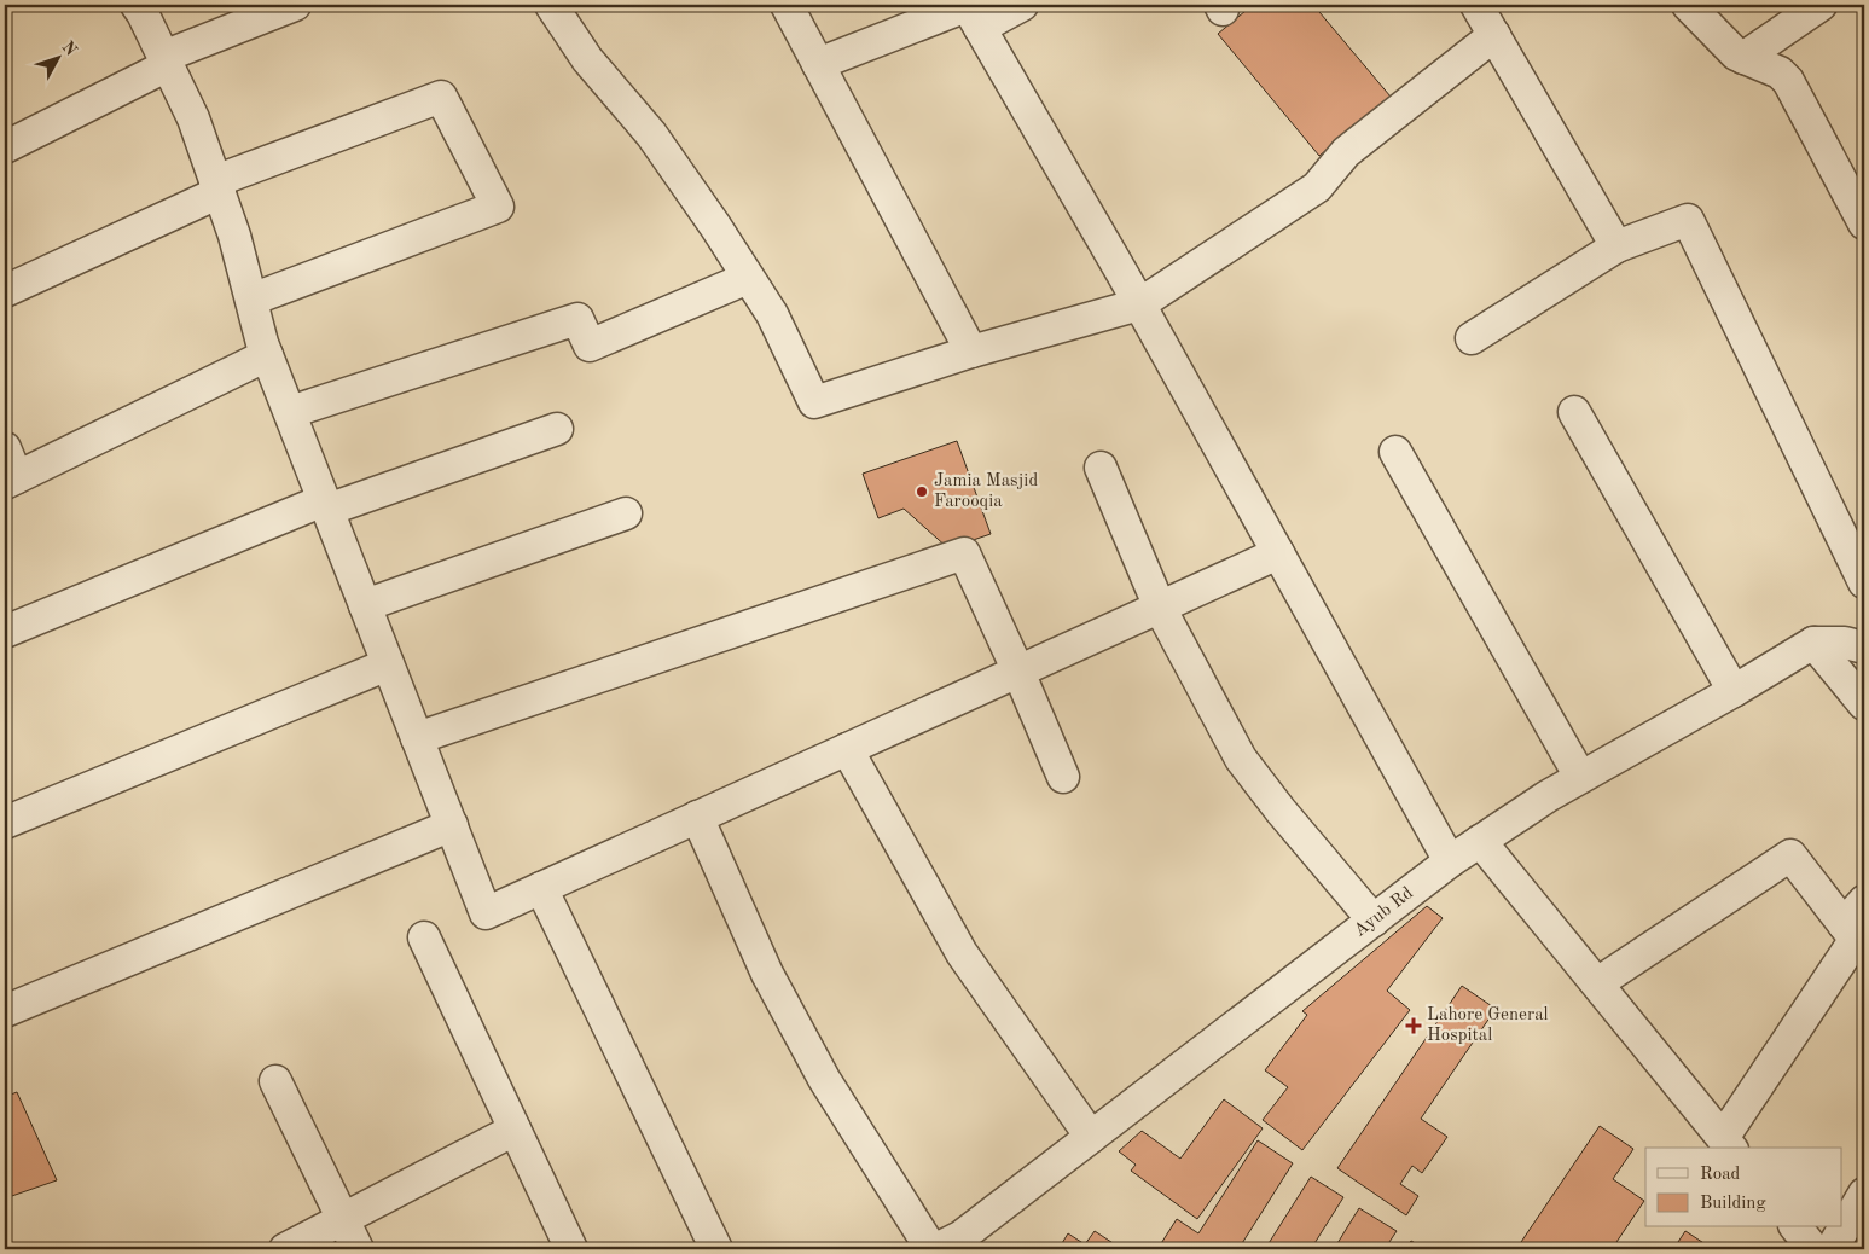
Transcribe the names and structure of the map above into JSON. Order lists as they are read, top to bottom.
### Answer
{
  "streets": {
    "street": ["Ayub Rd"]
  },
  "places": {
    "other": ["Jamia Masjid Farooqia"],
    "health": ["Lahore General Hospital"]
  },
  "legend": ["Road", "Building"],
  "north": "top right"
}
